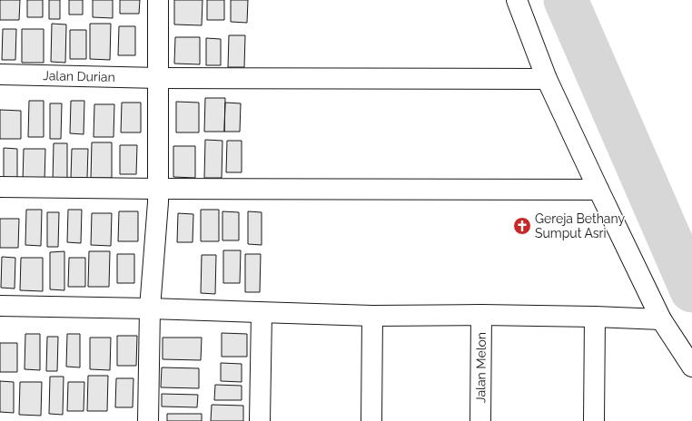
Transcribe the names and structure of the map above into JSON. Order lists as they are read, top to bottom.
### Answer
{
  "streets": {
    "street": ["Jalan Durian", "Jalan Melon"]
  },
  "places": {
    "church": ["Gereja Bethany Sumput Asri"]
  }
}
